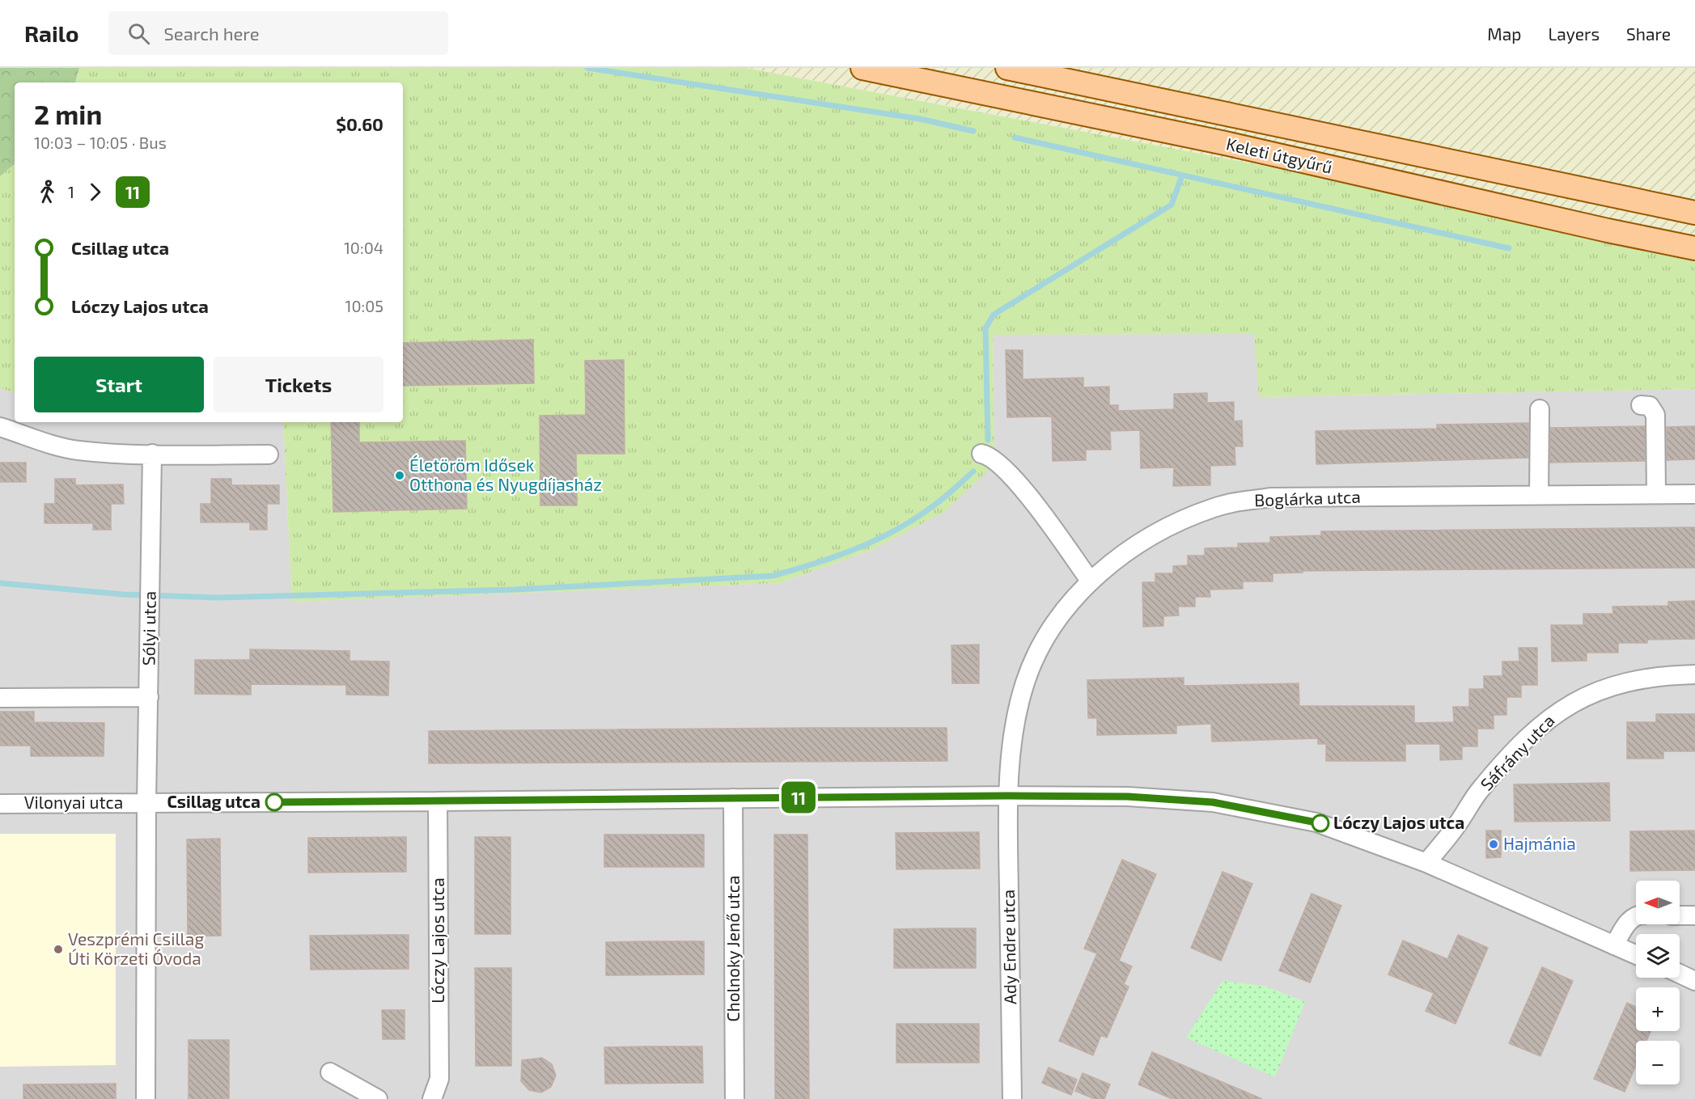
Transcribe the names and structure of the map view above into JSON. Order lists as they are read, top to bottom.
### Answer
{
  "streets": {
    "main road": ["Keleti útgyűrű"],
    "street": [
      "Boglárka utca",
      "Sólyi utca",
      "Sáfrány utca",
      "Vilonyai utca",
      "Lóczy Lajos utca",
      "Ady Endre utca",
      "Cholnoky Jenő utca"
    ]
  },
  "crossings": [
    ["Boglárka utca", "Ady Endre utca"],
    ["Sólyi utca", "Vilonyai utca"]
  ],
  "places": [
    "Életöröm Idősek Otthona és Nyugdíjasház",
    "Csillag utca",
    "Lóczy Lajos utca",
    "Hajmánia",
    "Veszprémi Csillag Úti Körzeti Óvoda"
  ],
  "lines": ["bus line 11"],
  "north": "left",
  "page": {
    "header": "Railo",
    "search": "Search here",
    "nav": ["Map", "Layers", "Share"],
    "on_map": "11",
    "heading": ["2 min", "10:03 – 10:05 · Bus", "$0.60"],
    "legs": ["1", "11"],
    "list": [
      {
        "name": "Csillag utca",
        "value": "10:04"
      },
      {
        "name": "Lóczy Lajos utca",
        "value": "10:05"
      }
    ],
    "buttons": ["Start", "Tickets"],
    "map_buttons": ["+", "−"]
  }
}
